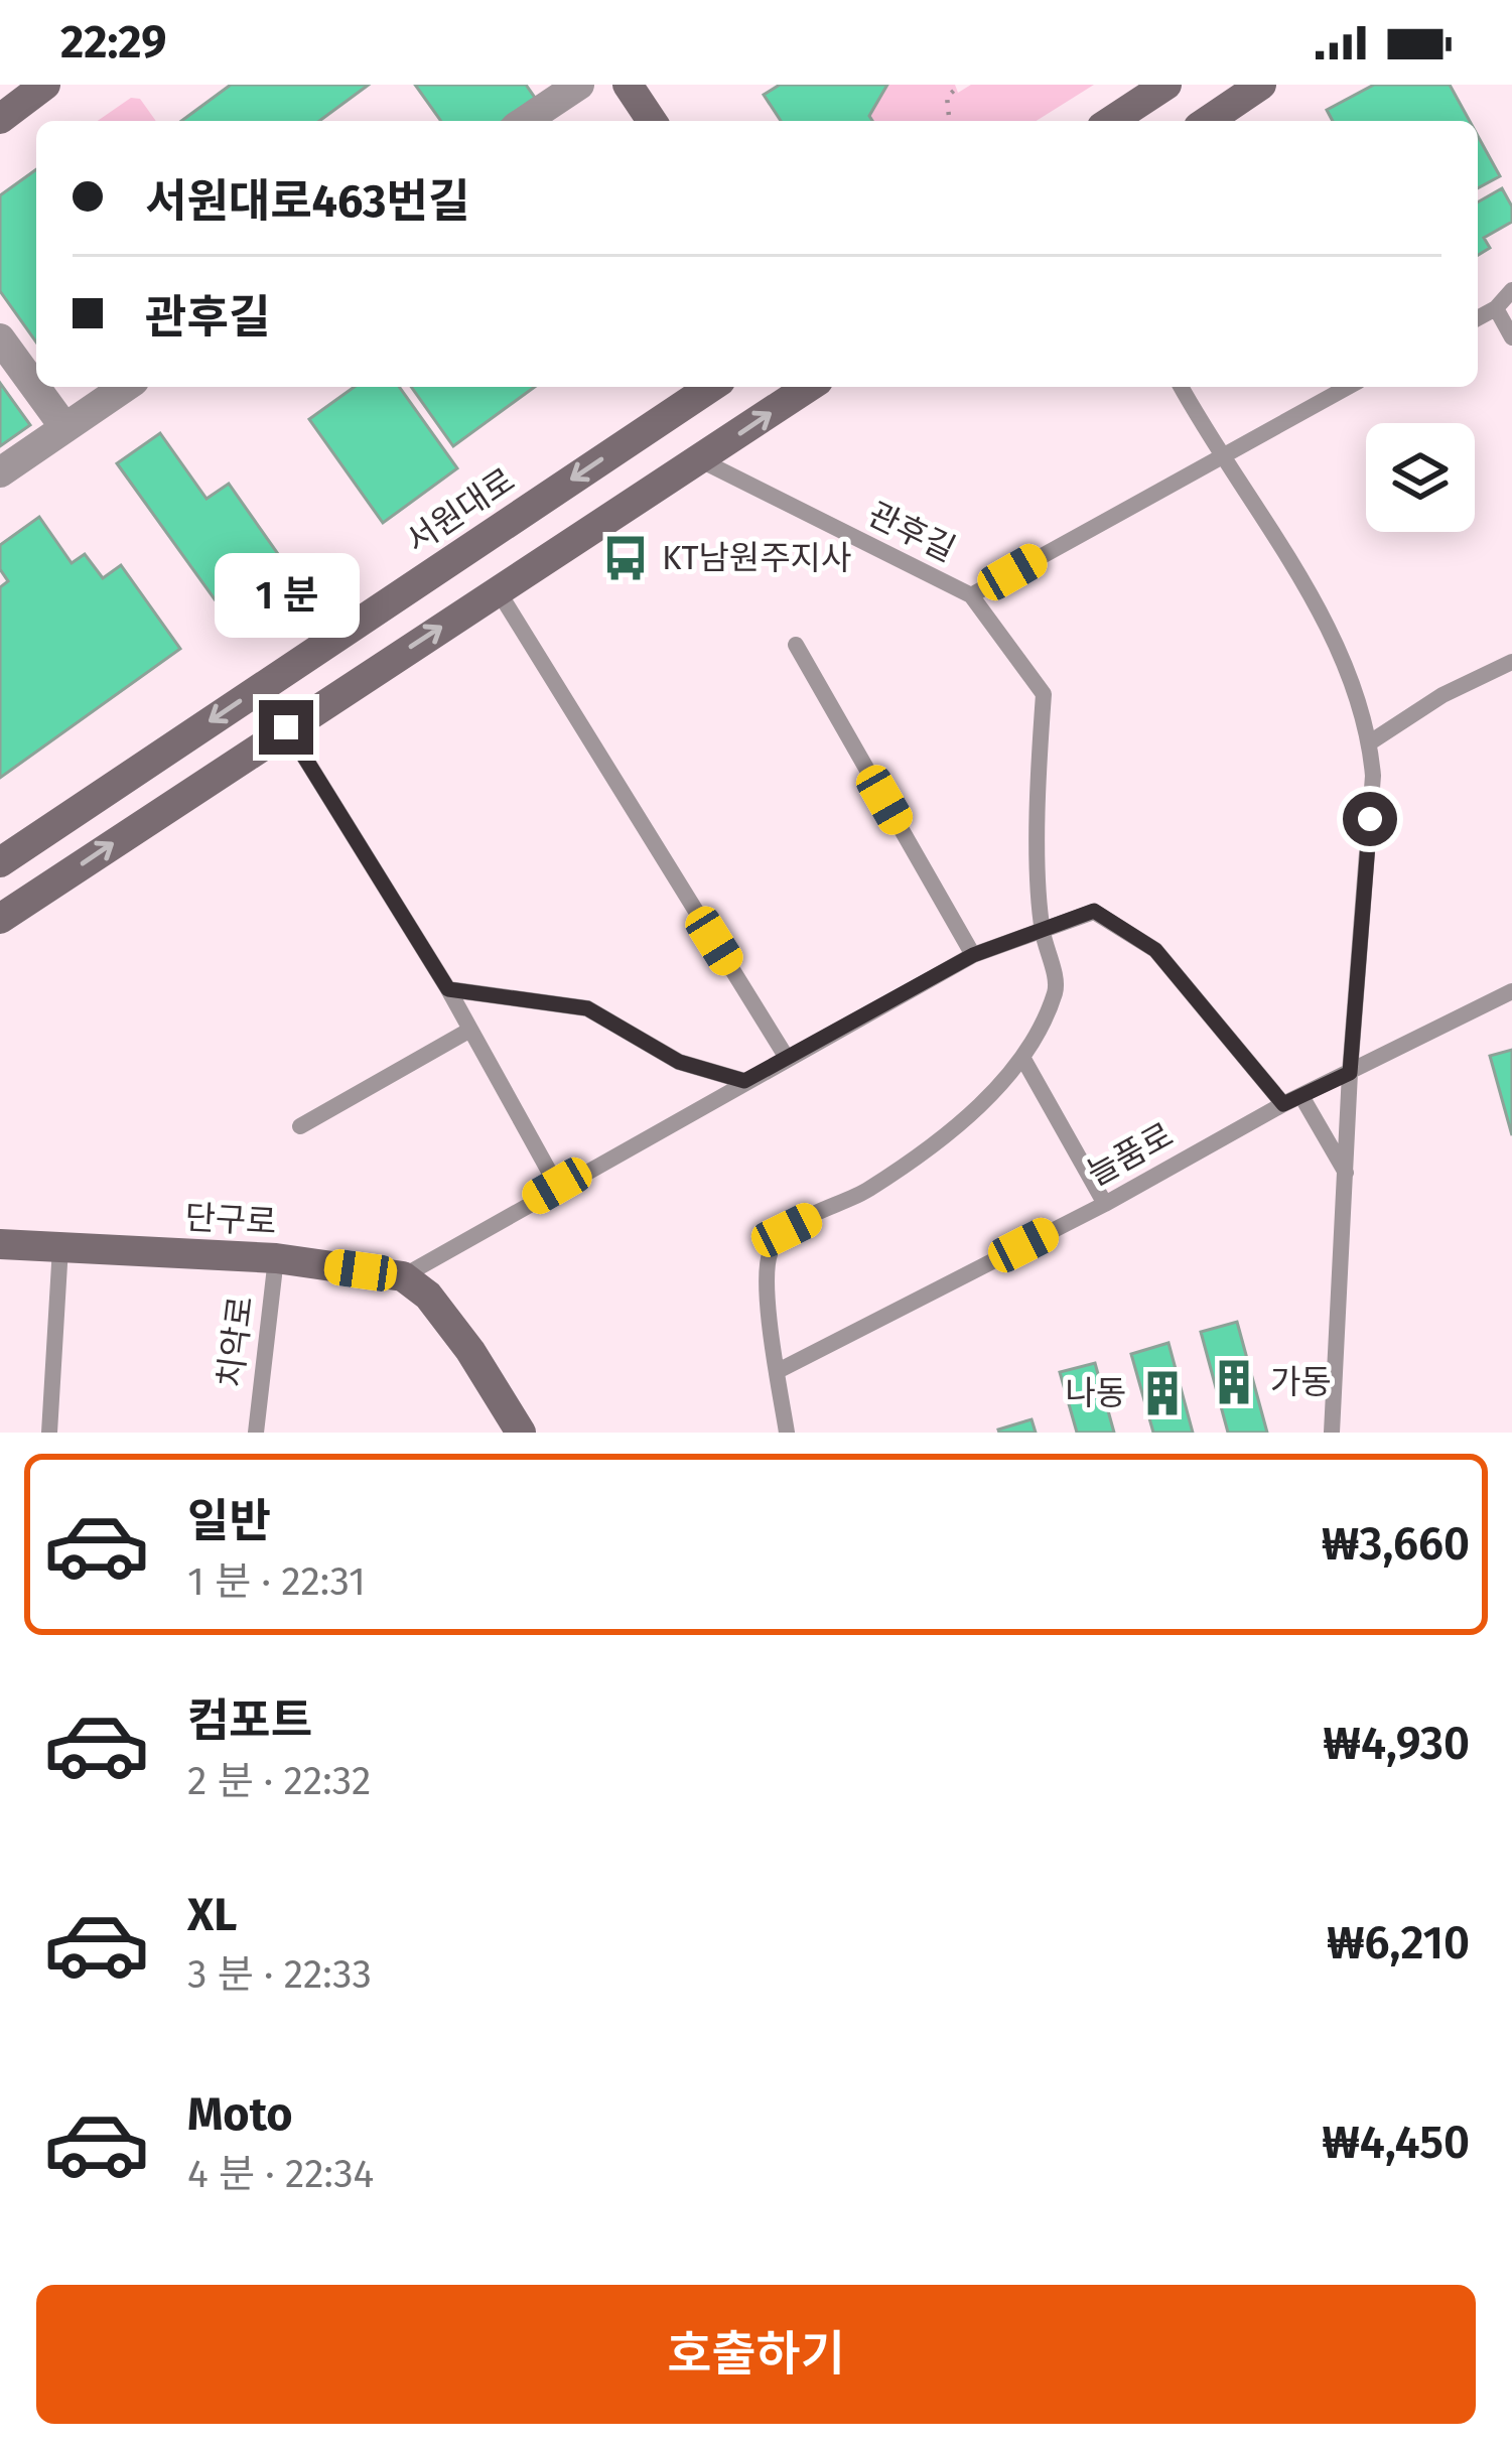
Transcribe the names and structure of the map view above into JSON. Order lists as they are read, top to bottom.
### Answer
{
  "streets": {
    "street": ["서원대로", "단구로"],
    "lane": ["관후길", "늘품로", "치악로"]
  },
  "crossings": [
    ["관후길", "늘품로"],
    ["단구로", "치악로"]
  ],
  "places": {
    "bus stop": ["KT남원주지사"],
    "building": ["가동", "나동"]
  },
  "page": {
    "status": "22:29",
    "banner": ["서원대로463번길", "관후길"],
    "bubble": "1 분",
    "list": [
      {
        "name": "일반",
        "note": "1 분 · 22:31",
        "value": "₩3,660"
      },
      {
        "name": "컴포트",
        "note": "2 분 · 22:32",
        "value": "₩4,930"
      },
      {
        "name": "XL",
        "note": "3 분 · 22:33",
        "value": "₩6,210"
      },
      {
        "name": "Moto",
        "note": "4 분 · 22:34",
        "value": "₩4,450"
      }
    ],
    "buttons": "호출하기"
  }
}
